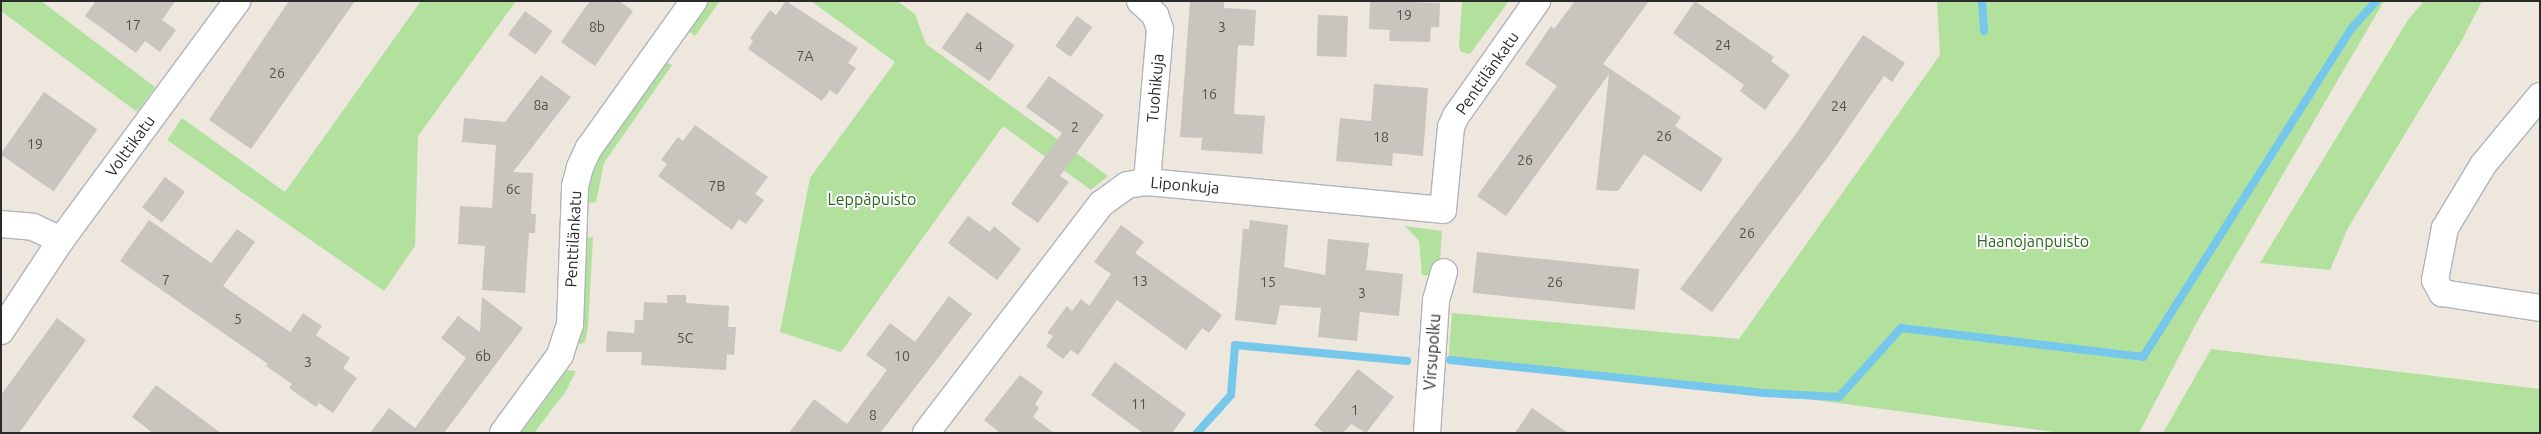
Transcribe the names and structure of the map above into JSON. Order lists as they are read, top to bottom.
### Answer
{
  "streets": {
    "street": [
      "Penttilänkatu",
      "Tuohikuja",
      "Volttikatu",
      "Liponkuja",
      "Virsupolku"
    ]
  },
  "crossings": [
    ["Penttilänkatu", "Liponkuja"],
    ["Tuohikuja", "Liponkuja"]
  ],
  "parks": ["Leppäpuisto", "Haanojanpuisto"],
  "house_numbers": [
    "19",
    "17",
    "8b",
    "3",
    "24",
    "4",
    "7A",
    "26",
    "16",
    "8a",
    "24",
    "2",
    "26",
    "18",
    "19",
    "26",
    "7B",
    "6c",
    "26",
    "7",
    "13",
    "15",
    "26",
    "3",
    "5",
    "5C",
    "6b",
    "10",
    "3",
    "11",
    "1",
    "8"
  ]
}
